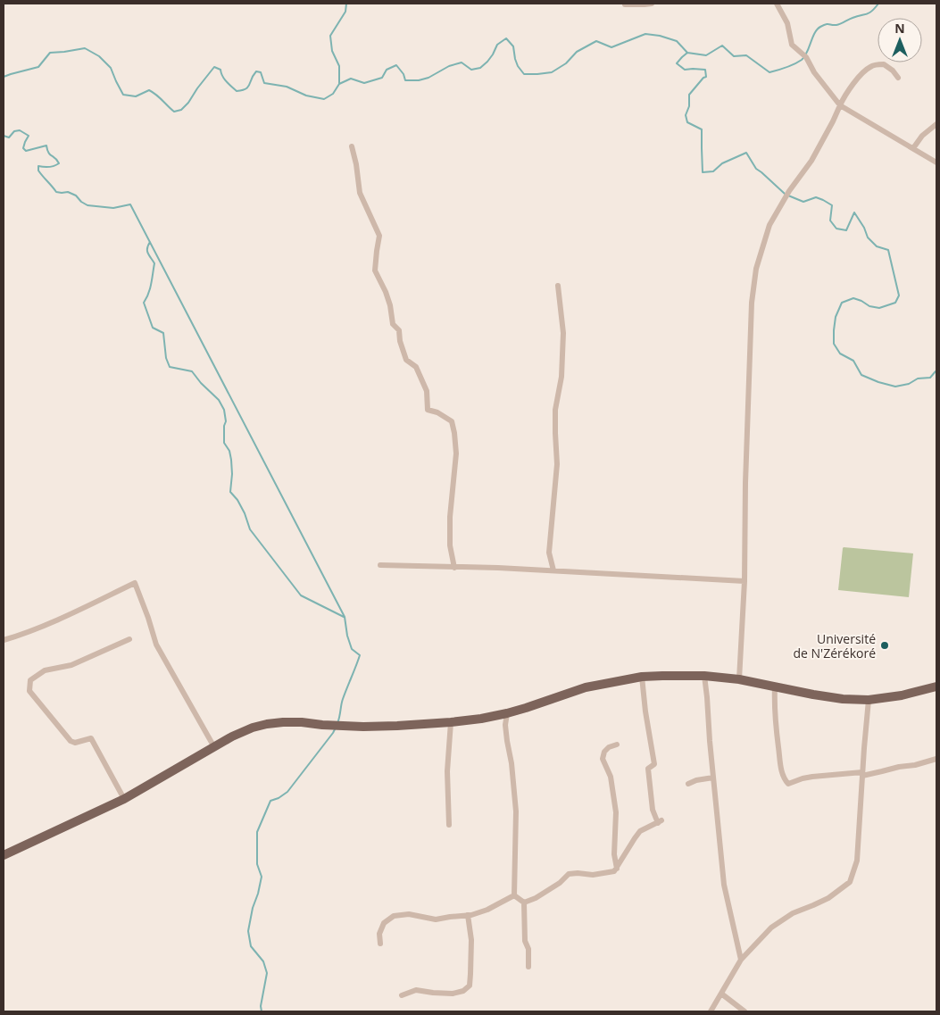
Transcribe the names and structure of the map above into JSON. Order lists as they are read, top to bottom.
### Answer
{
  "places": ["Université de N'Zérékoré"],
  "north": "top"
}
